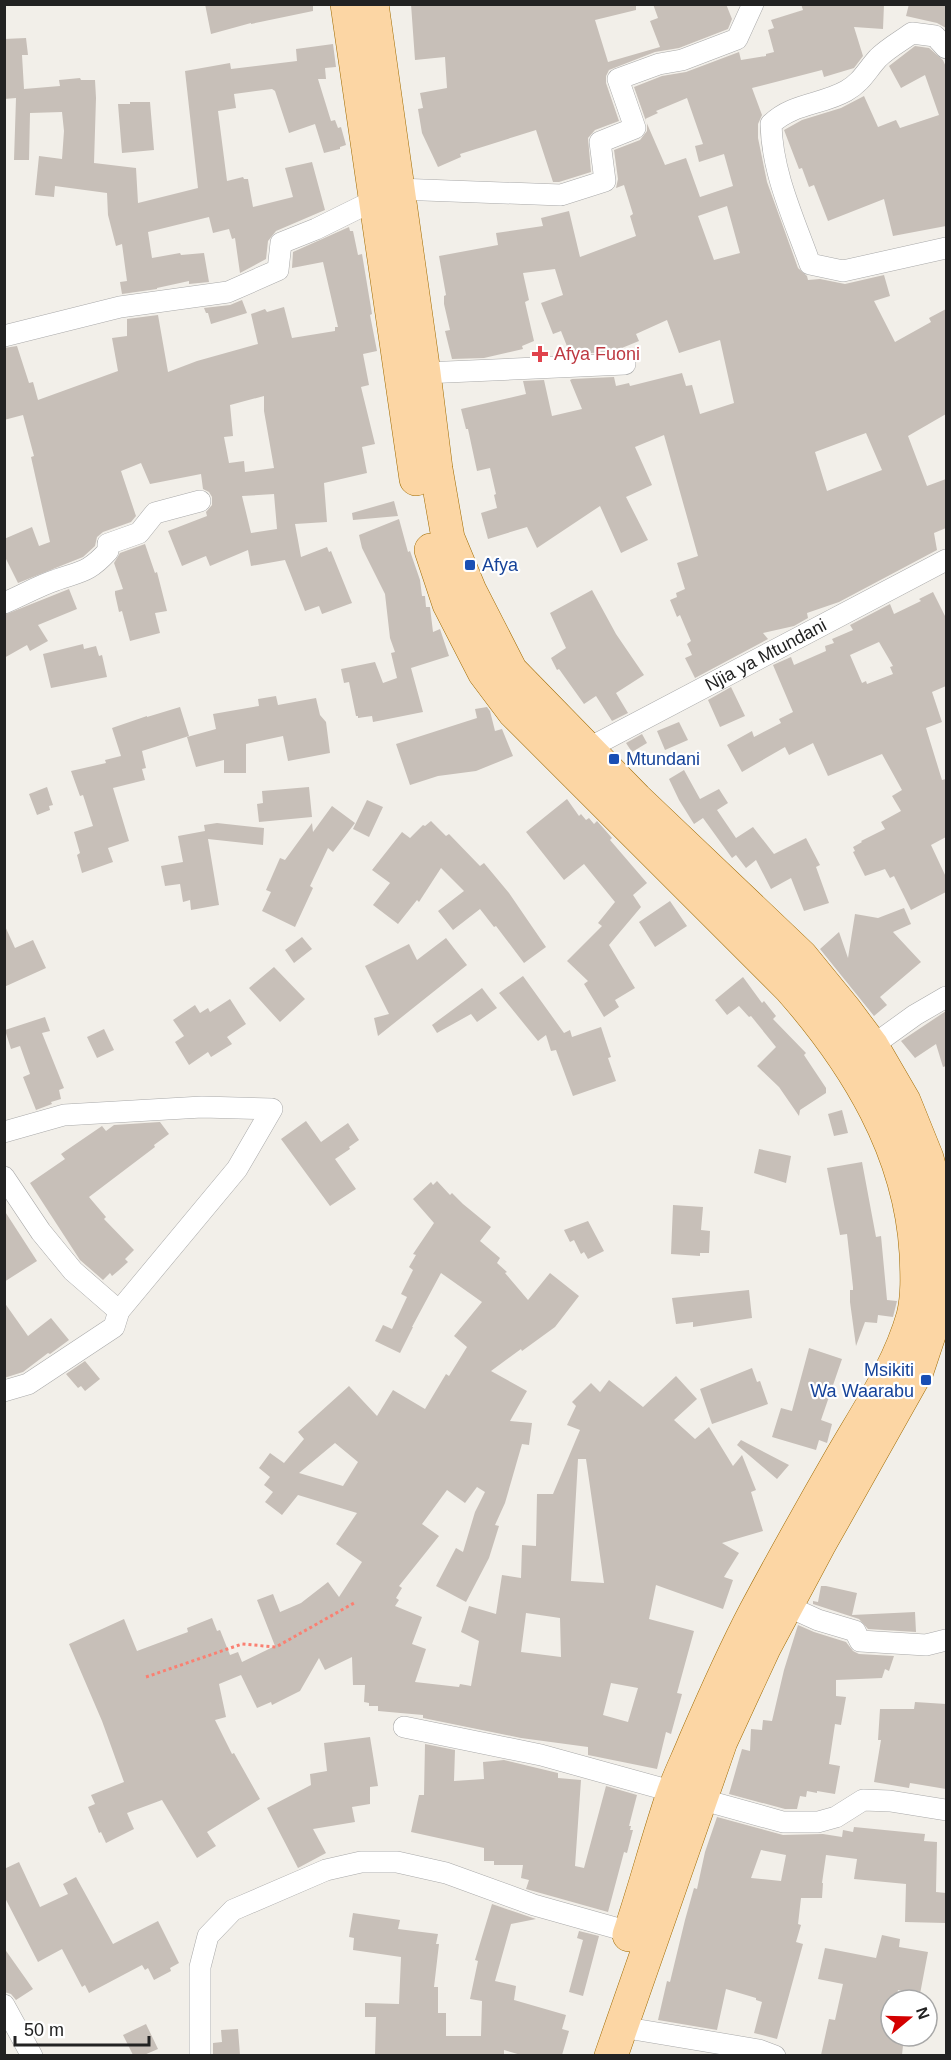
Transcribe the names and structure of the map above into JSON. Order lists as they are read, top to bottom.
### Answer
{
  "streets": {
    "street": ["Njia ya Mtundani"]
  },
  "places": {
    "health": ["Afya Fuoni"],
    "transit": ["Afya", "Mtundani", "Msikiti Wa Waarabu"]
  },
  "scale_bar": "50 m",
  "north": "right"
}
